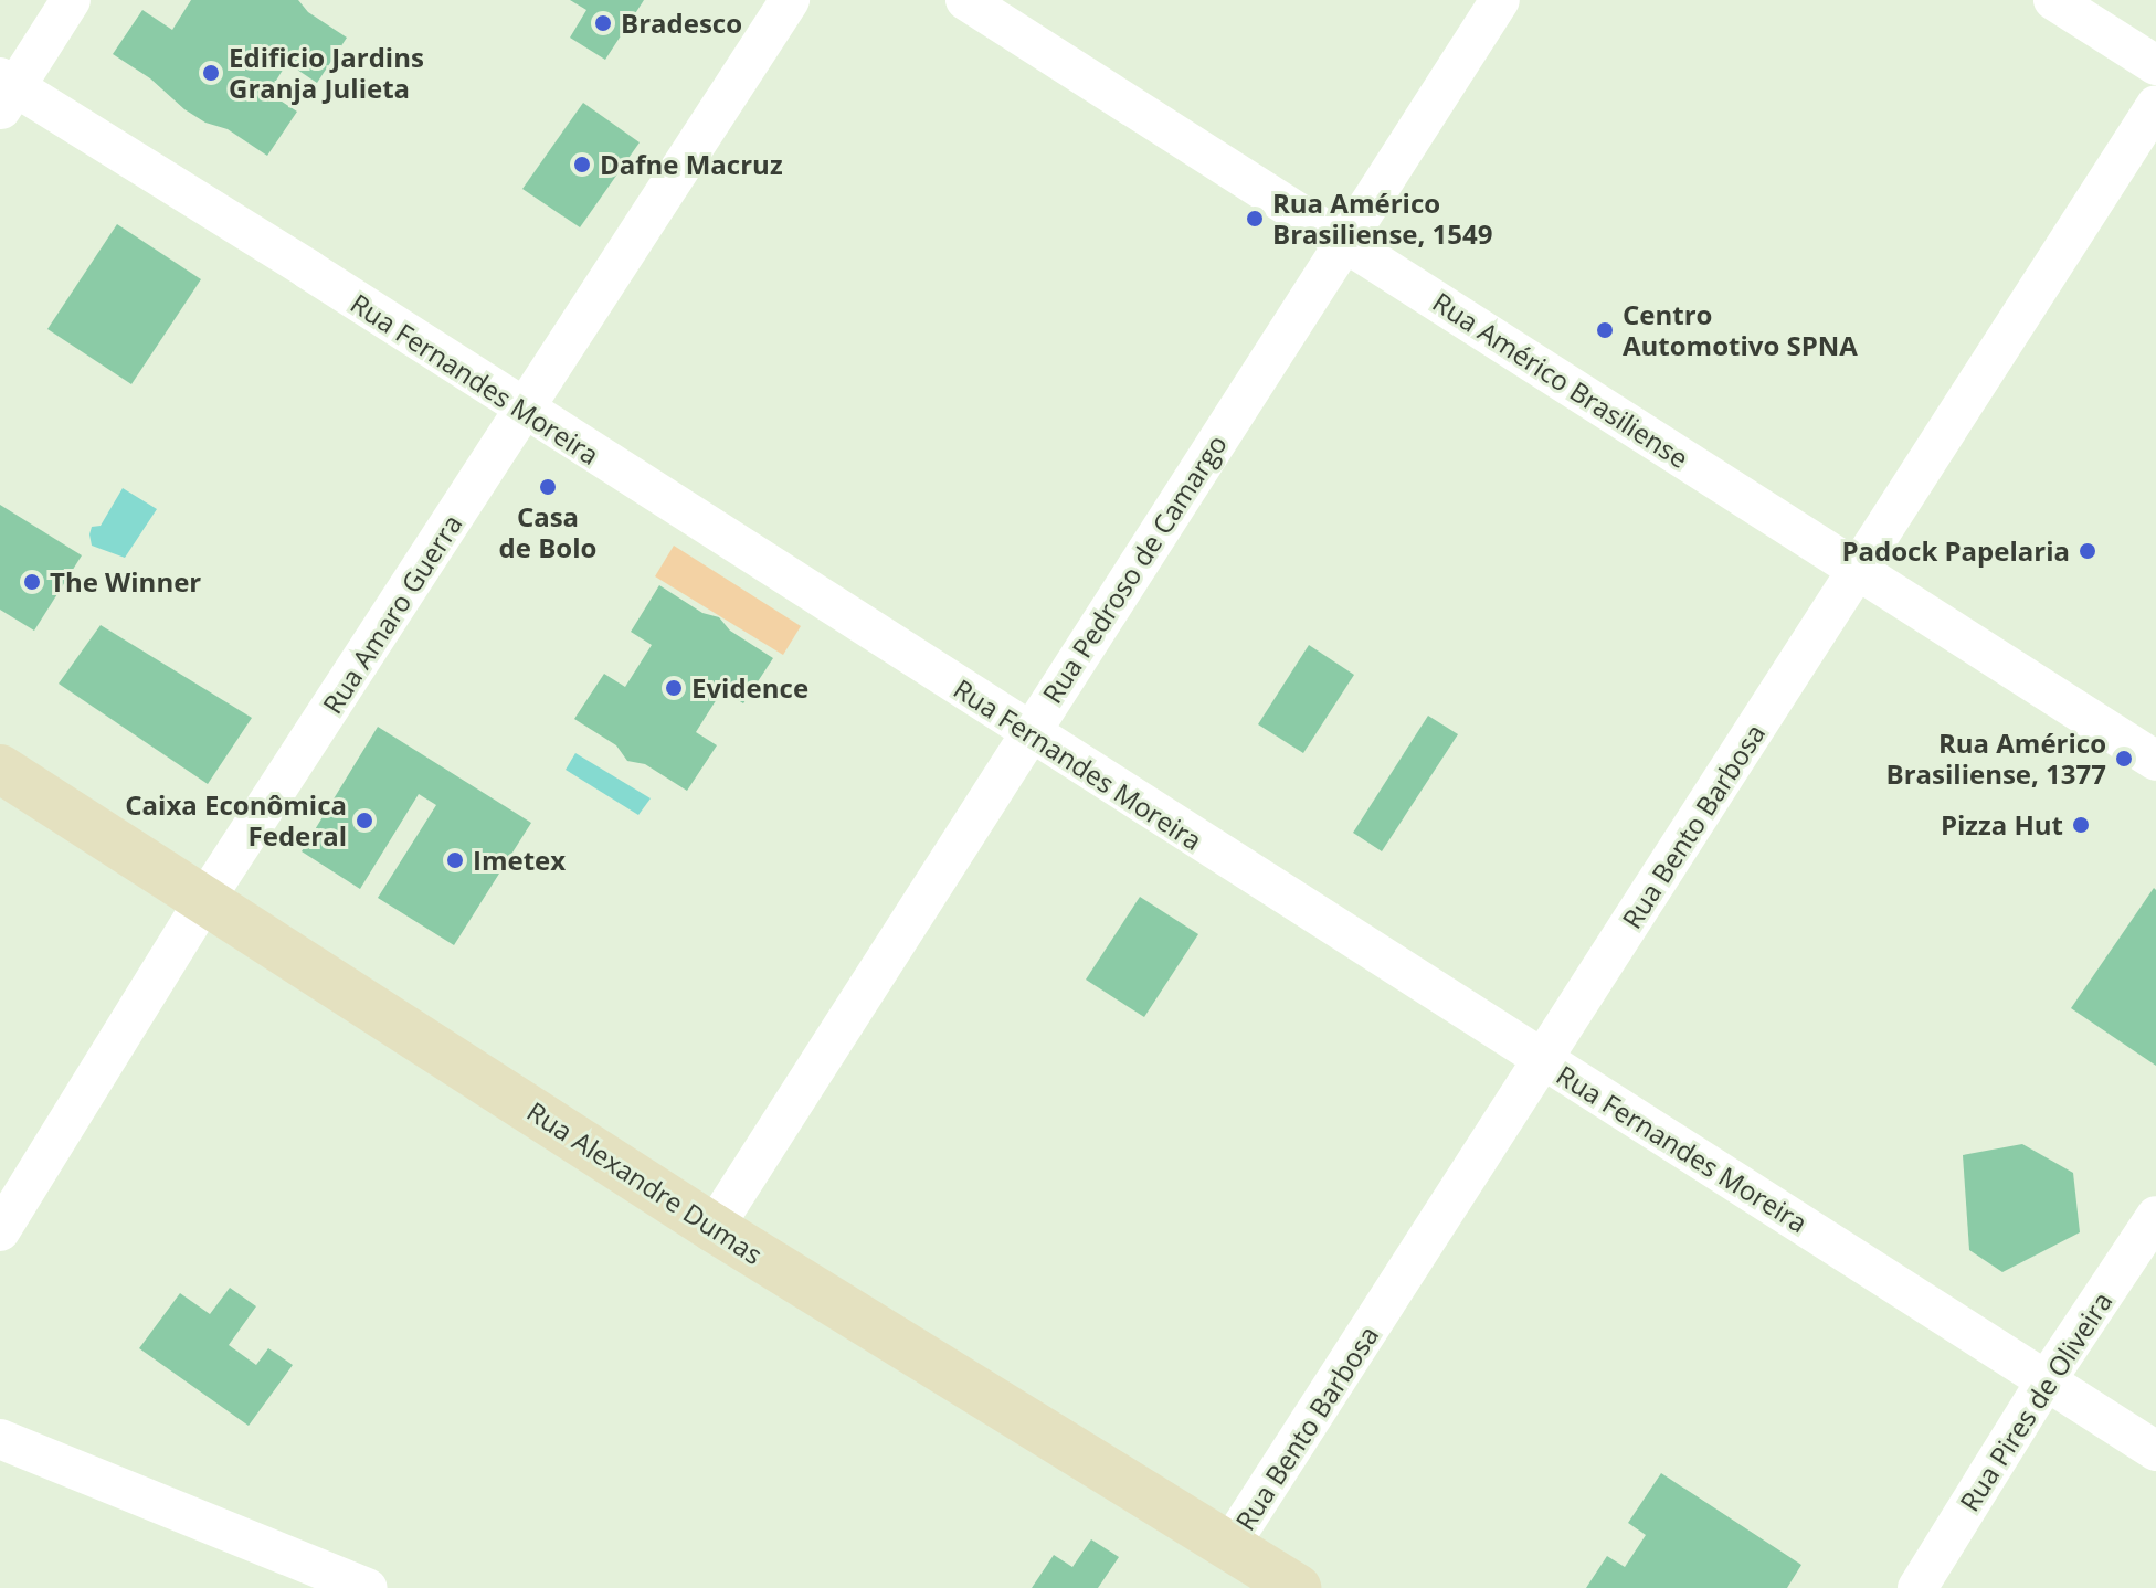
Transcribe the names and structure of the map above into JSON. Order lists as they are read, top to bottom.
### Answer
{
  "streets": {
    "street": [
      "Rua Fernandes Moreira",
      "Rua Américo Brasiliense",
      "Rua Pedroso de Camargo",
      "Rua Amaro Guerra",
      "Rua Bento Barbosa",
      "Rua Alexandre Dumas",
      "Rua Pires de Oliveira"
    ]
  },
  "crossings": [
    ["Rua Fernandes Moreira", "Rua Pedroso de Camargo"],
    ["Rua Fernandes Moreira", "Rua Amaro Guerra"],
    ["Rua Fernandes Moreira", "Rua Bento Barbosa"],
    ["Rua Fernandes Moreira", "Rua Pires de Oliveira"],
    ["Rua Américo Brasiliense", "Rua Pedroso de Camargo"],
    ["Rua Américo Brasiliense", "Rua Bento Barbosa"],
    ["Rua Pedroso de Camargo", "Rua Alexandre Dumas"],
    ["Rua Amaro Guerra", "Rua Alexandre Dumas"],
    ["Rua Bento Barbosa", "Rua Alexandre Dumas"]
  ],
  "places": [
    "Bradesco",
    "Edificio Jardins Granja Julieta",
    "Dafne Macruz",
    "Rua Américo Brasiliense, 1549",
    "Centro Automotivo SPNA",
    "Casa de Bolo",
    "Padock Papelaria",
    "The Winner",
    "Evidence",
    "Rua Américo Brasiliense, 1377",
    "Caixa Econômica Federal",
    "Pizza Hut",
    "Imetex"
  ]
}
